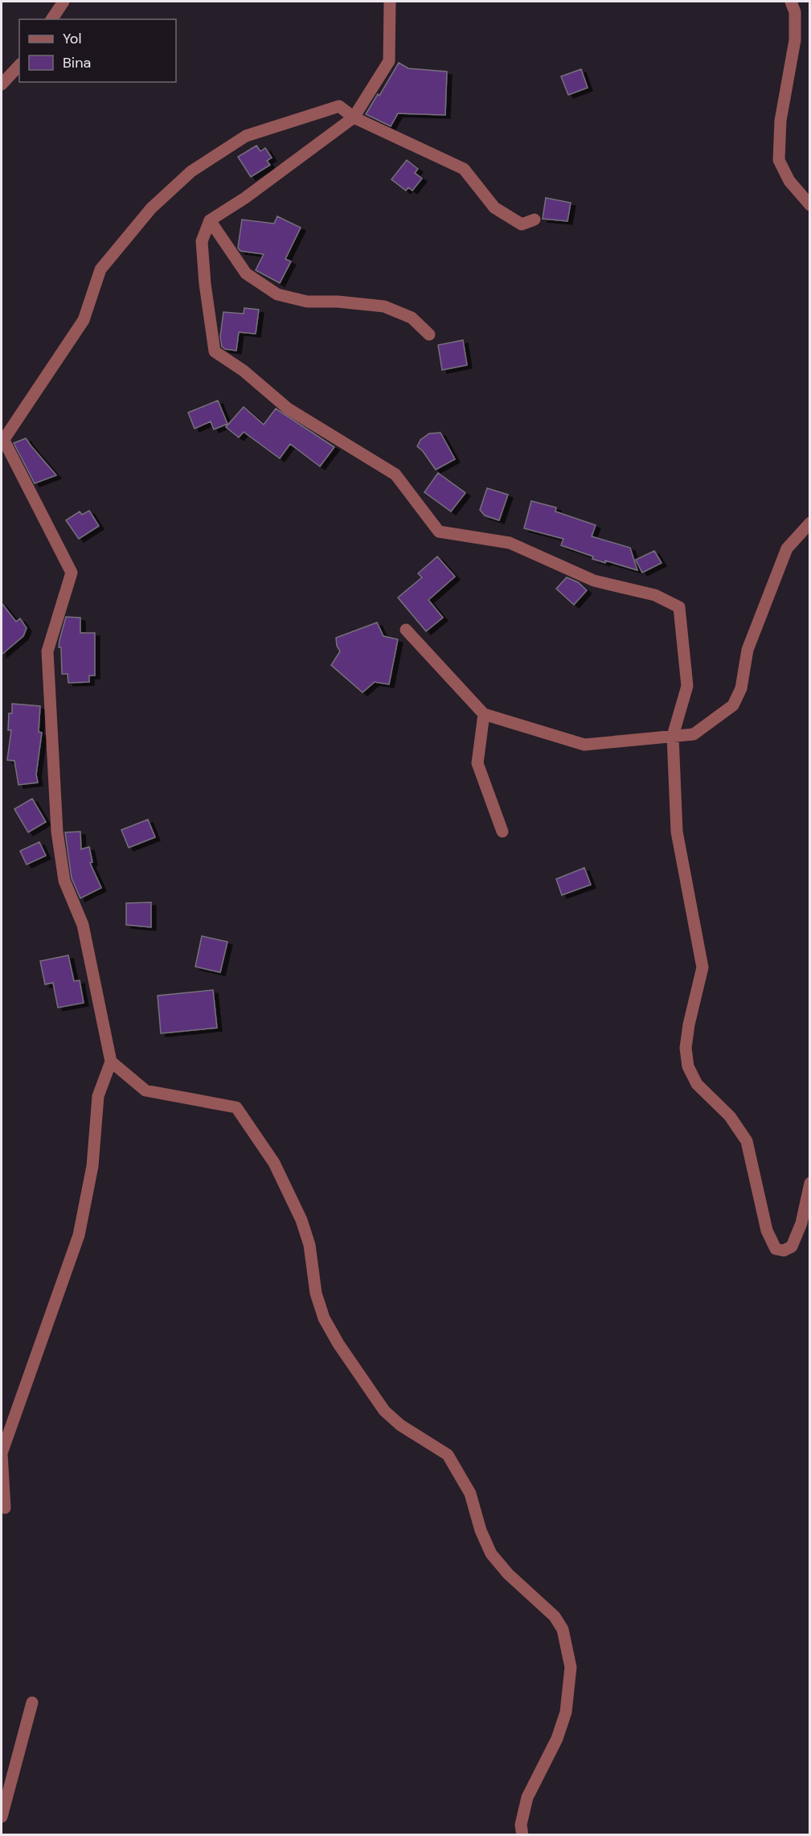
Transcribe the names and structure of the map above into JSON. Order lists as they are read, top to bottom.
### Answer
{
  "legend": ["Yol", "Bina"]
}
